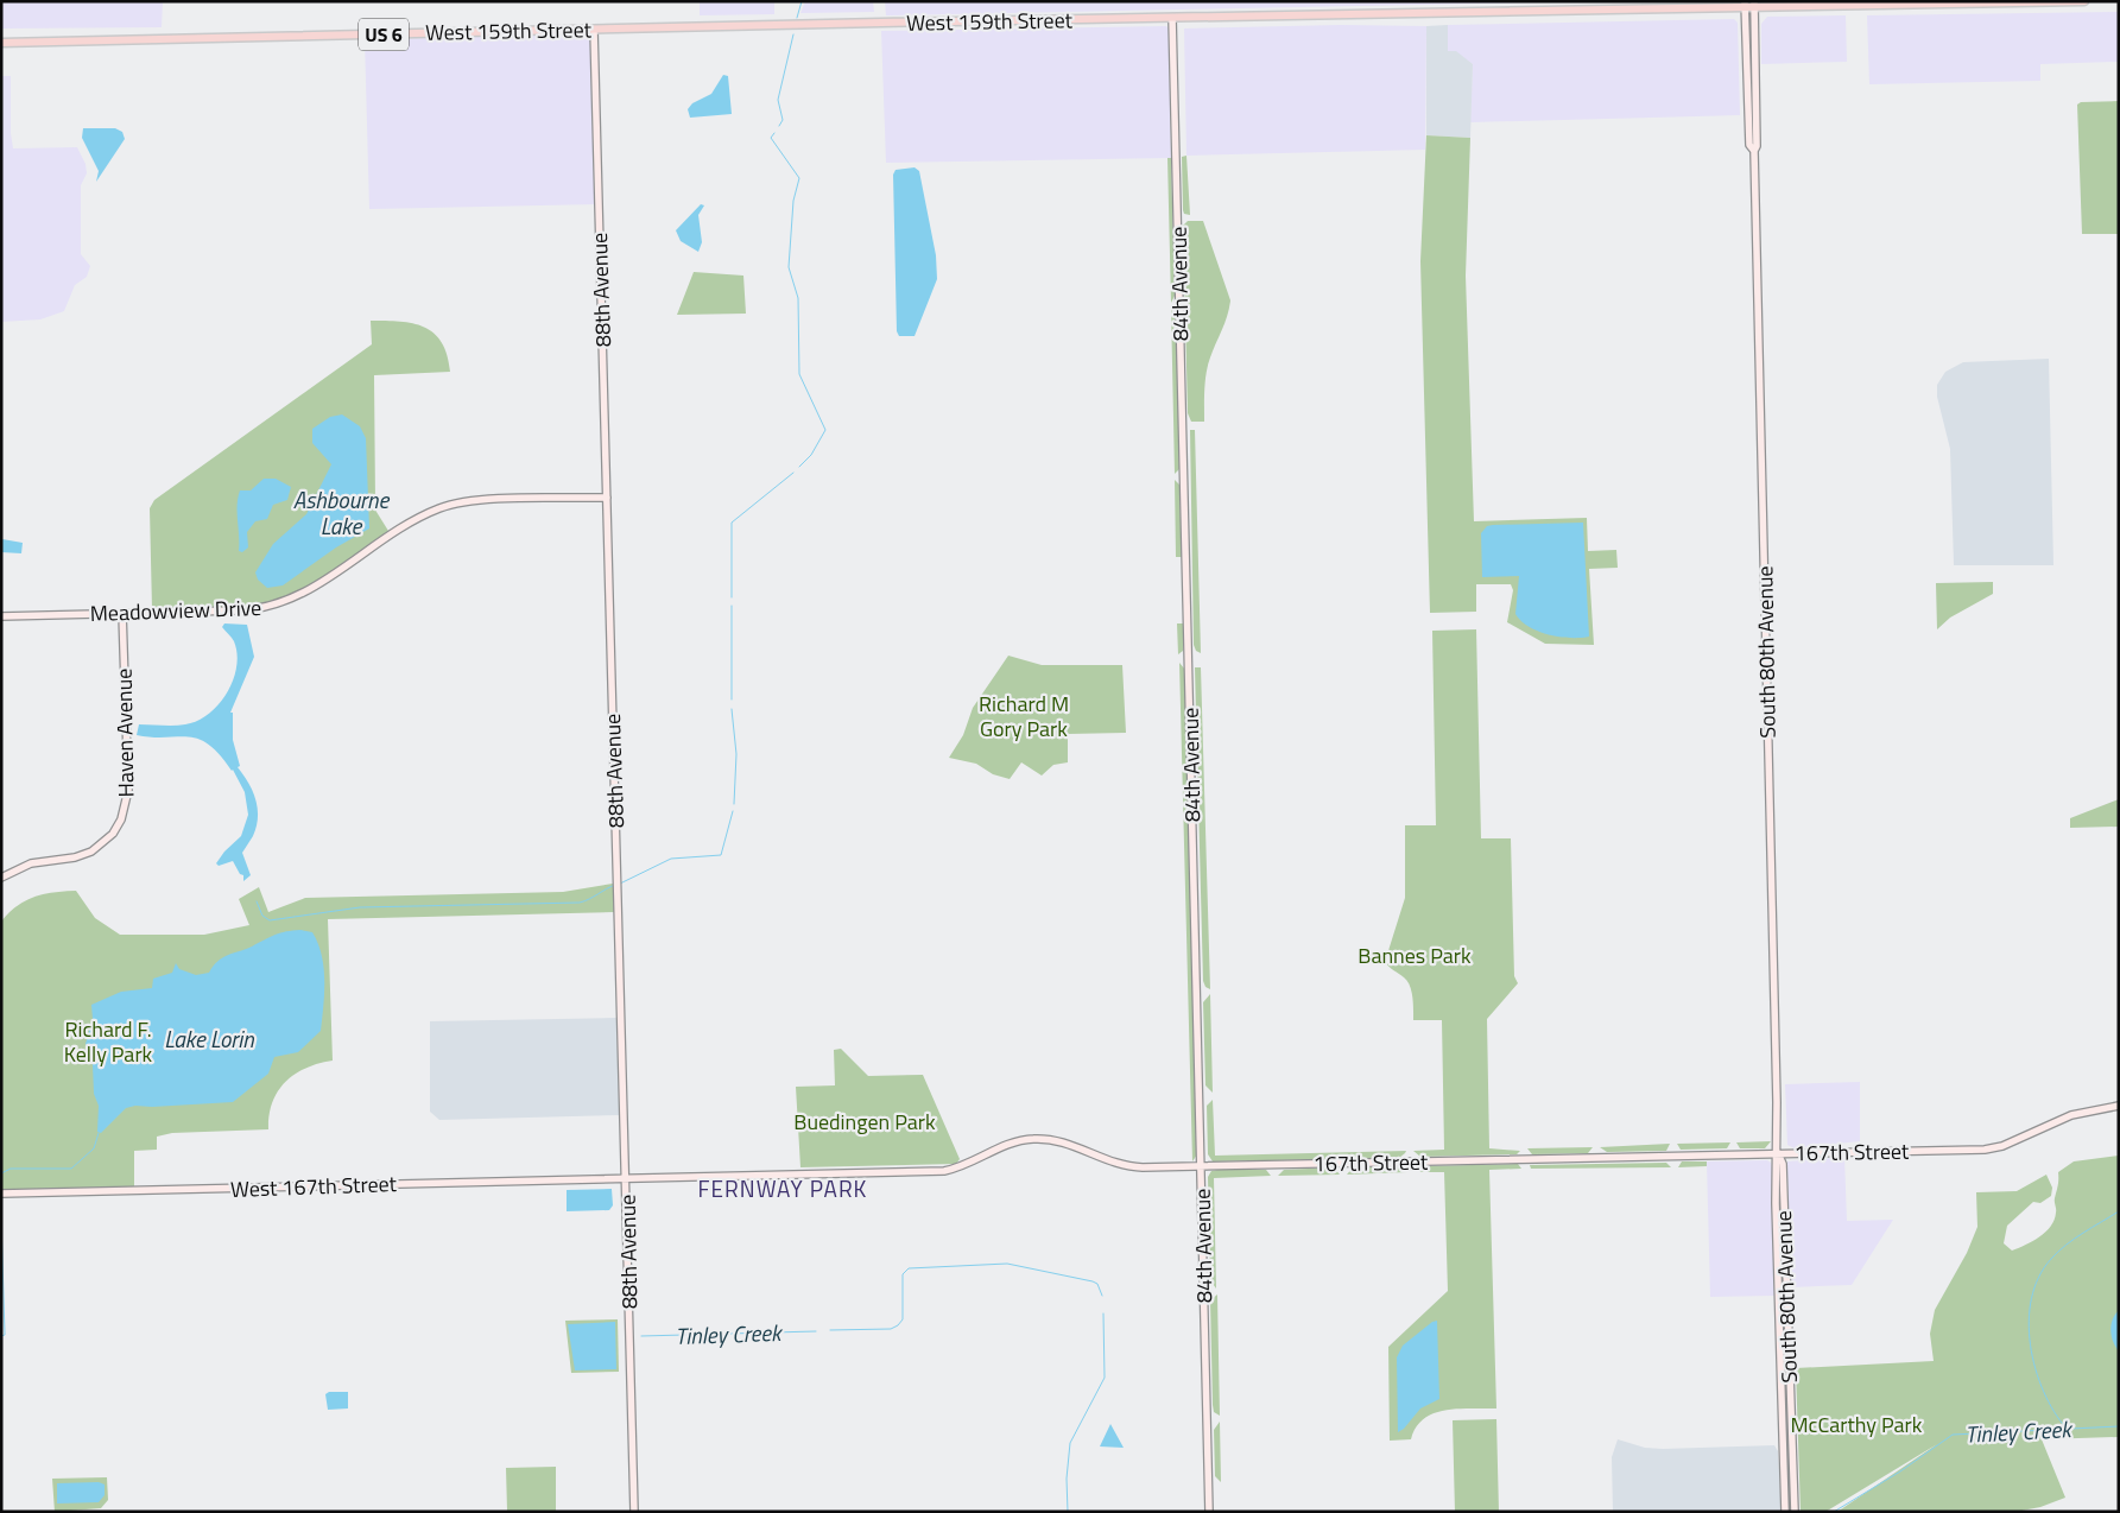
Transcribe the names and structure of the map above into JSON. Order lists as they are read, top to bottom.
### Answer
{
  "streets": {
    "main road": ["West 159th Street", "US 6"],
    "street": [
      "84th Avenue",
      "88th Avenue",
      "Meadowview Drive",
      "South 80th Avenue",
      "Haven Avenue",
      "167th Street",
      "West 167th Street"
    ]
  },
  "crossings": [
    ["West 159th Street", "84th Avenue"],
    ["West 159th Street", "88th Avenue"],
    ["West 159th Street", "South 80th Avenue"],
    ["84th Avenue", "167th Street"],
    ["88th Avenue", "Meadowview Drive"],
    ["88th Avenue", "167th Street"],
    ["88th Avenue", "West 167th Street"],
    ["Meadowview Drive", "Haven Avenue"],
    ["South 80th Avenue", "167th Street"],
    ["167th Street", "West 167th Street"]
  ],
  "districts": ["FERNWAY PARK"],
  "water": ["Ashbourne Lake", "Lake Lorin", "Tinley Creek"],
  "parks": [
    "Richard M Gory Park",
    "Bannes Park",
    "Richard F. Kelly Park",
    "Buedingen Park",
    "McCarthy Park"
  ]
}
